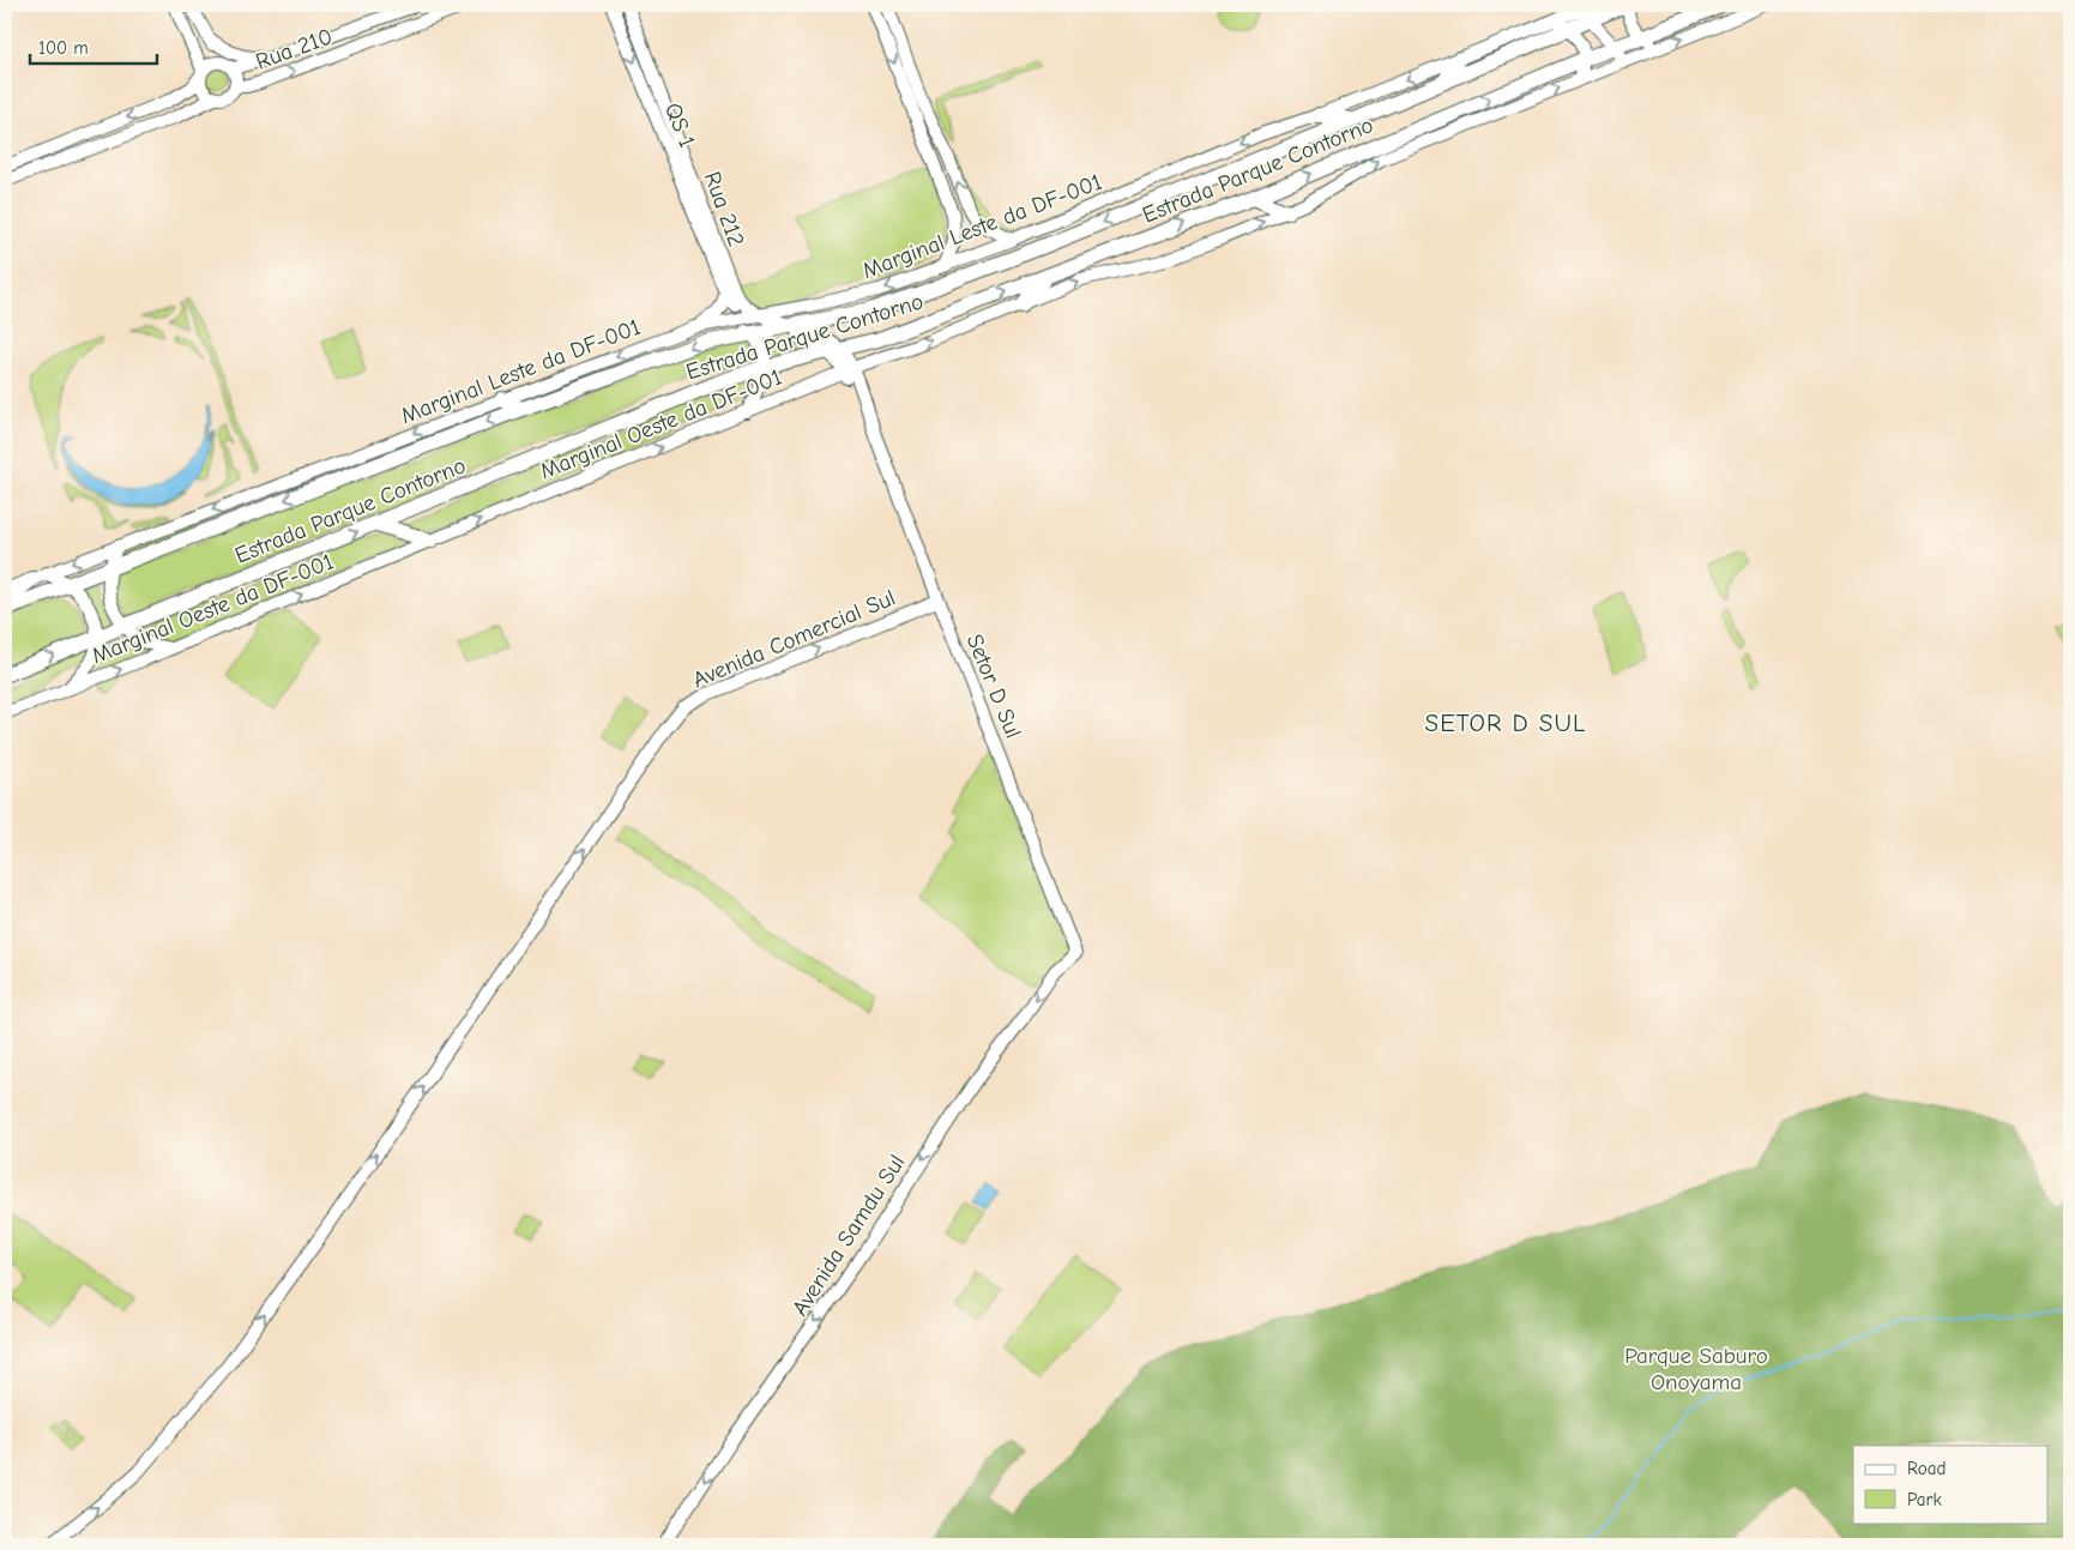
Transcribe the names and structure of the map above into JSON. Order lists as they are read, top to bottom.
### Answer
{
  "streets": {
    "highway": ["Estrada Parque Contorno"],
    "main road": [
      "Rua 210",
      "QS 1",
      "Rua 212",
      "Marginal Leste da DF-001",
      "Marginal Oeste da DF-001",
      "Avenida Comercial Sul",
      "Setor D Sul",
      "Avenida Samdu Sul"
    ]
  },
  "crossings": [
    ["QS 1", "Rua 212"],
    ["Estrada Parque Contorno", "Rua 212"],
    ["Estrada Parque Contorno", "Marginal Leste da DF-001"],
    ["Rua 212", "Marginal Leste da DF-001"],
    ["Rua 212", "Marginal Oeste da DF-001"],
    ["Rua 212", "Setor D Sul"],
    ["Marginal Oeste da DF-001", "Setor D Sul"],
    ["Avenida Comercial Sul", "Setor D Sul"],
    ["Setor D Sul", "Avenida Samdu Sul"]
  ],
  "one_way": [
    "QS 1",
    "Marginal Leste da DF-001",
    "Marginal Oeste da DF-001",
    "Avenida Comercial Sul",
    "Avenida Samdu Sul"
  ],
  "districts": ["SETOR D SUL"],
  "parks": ["Parque Saburo Onoyama"],
  "legend": ["Road", "Park"],
  "scale_bar": "100 m"
}
